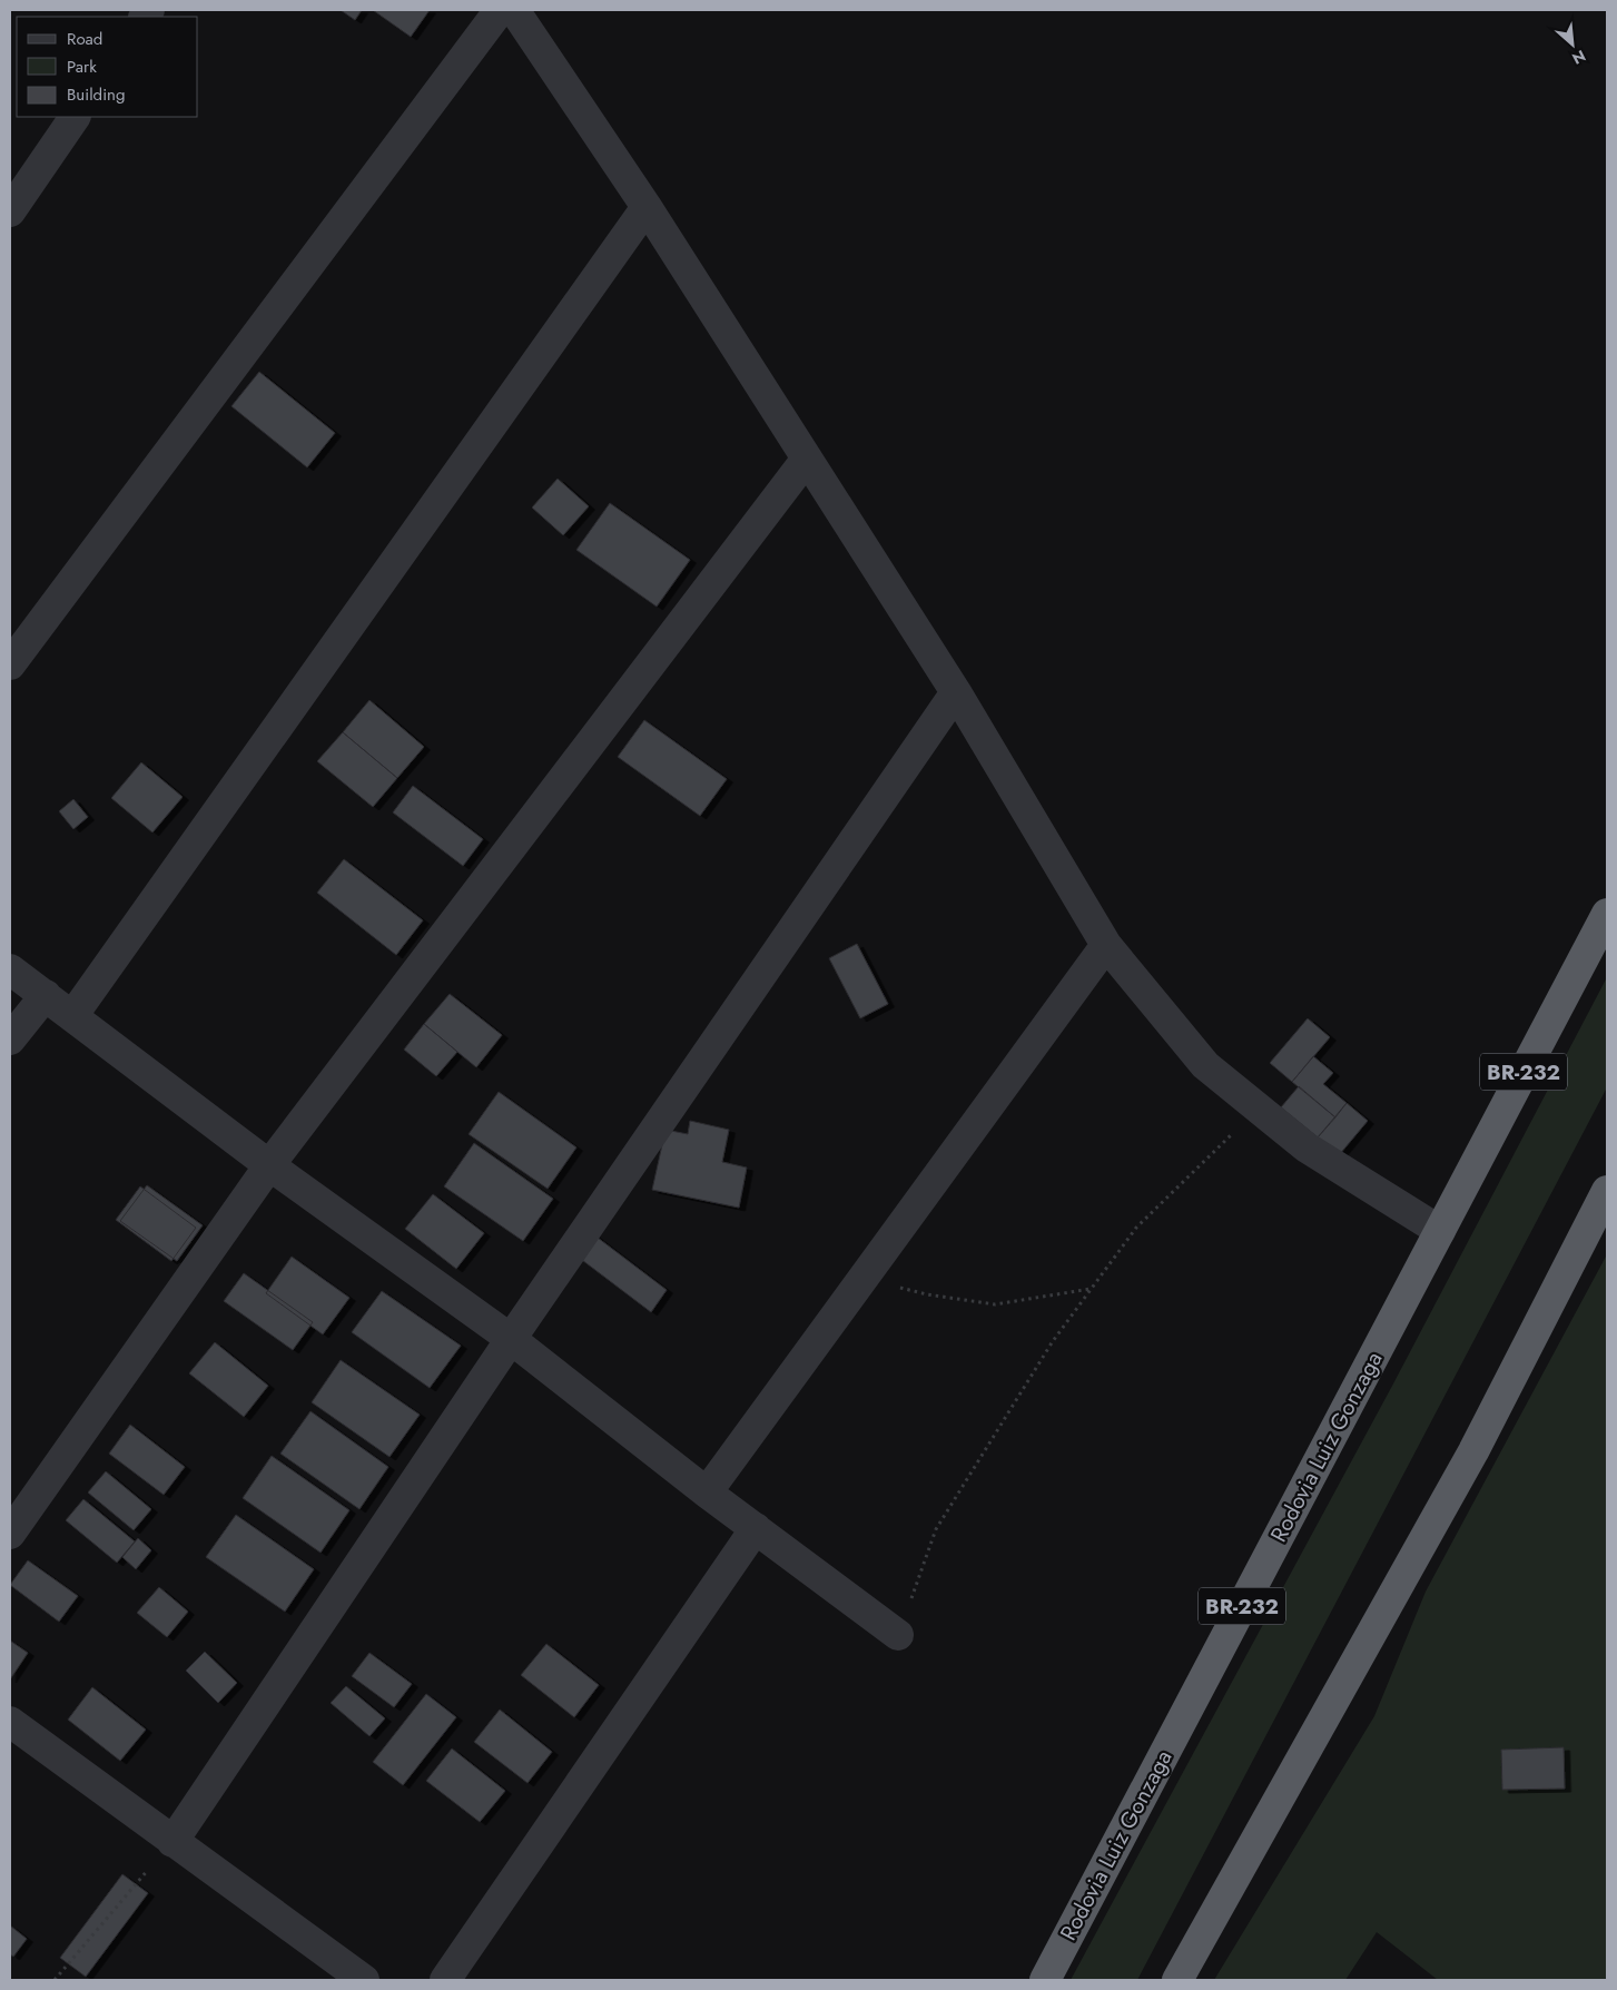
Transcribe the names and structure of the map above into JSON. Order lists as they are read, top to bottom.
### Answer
{
  "streets": {
    "highway": ["BR-232", "Rodovia Luiz Gonzaga"]
  },
  "legend": ["Road", "Park", "Building"],
  "north": "bottom right"
}
